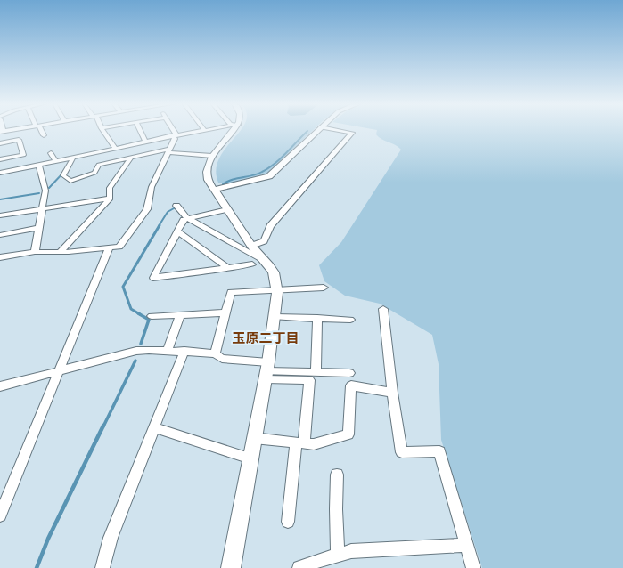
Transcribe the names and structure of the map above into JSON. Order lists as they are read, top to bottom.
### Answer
{
  "districts": ["玉原二丁目"]
}
